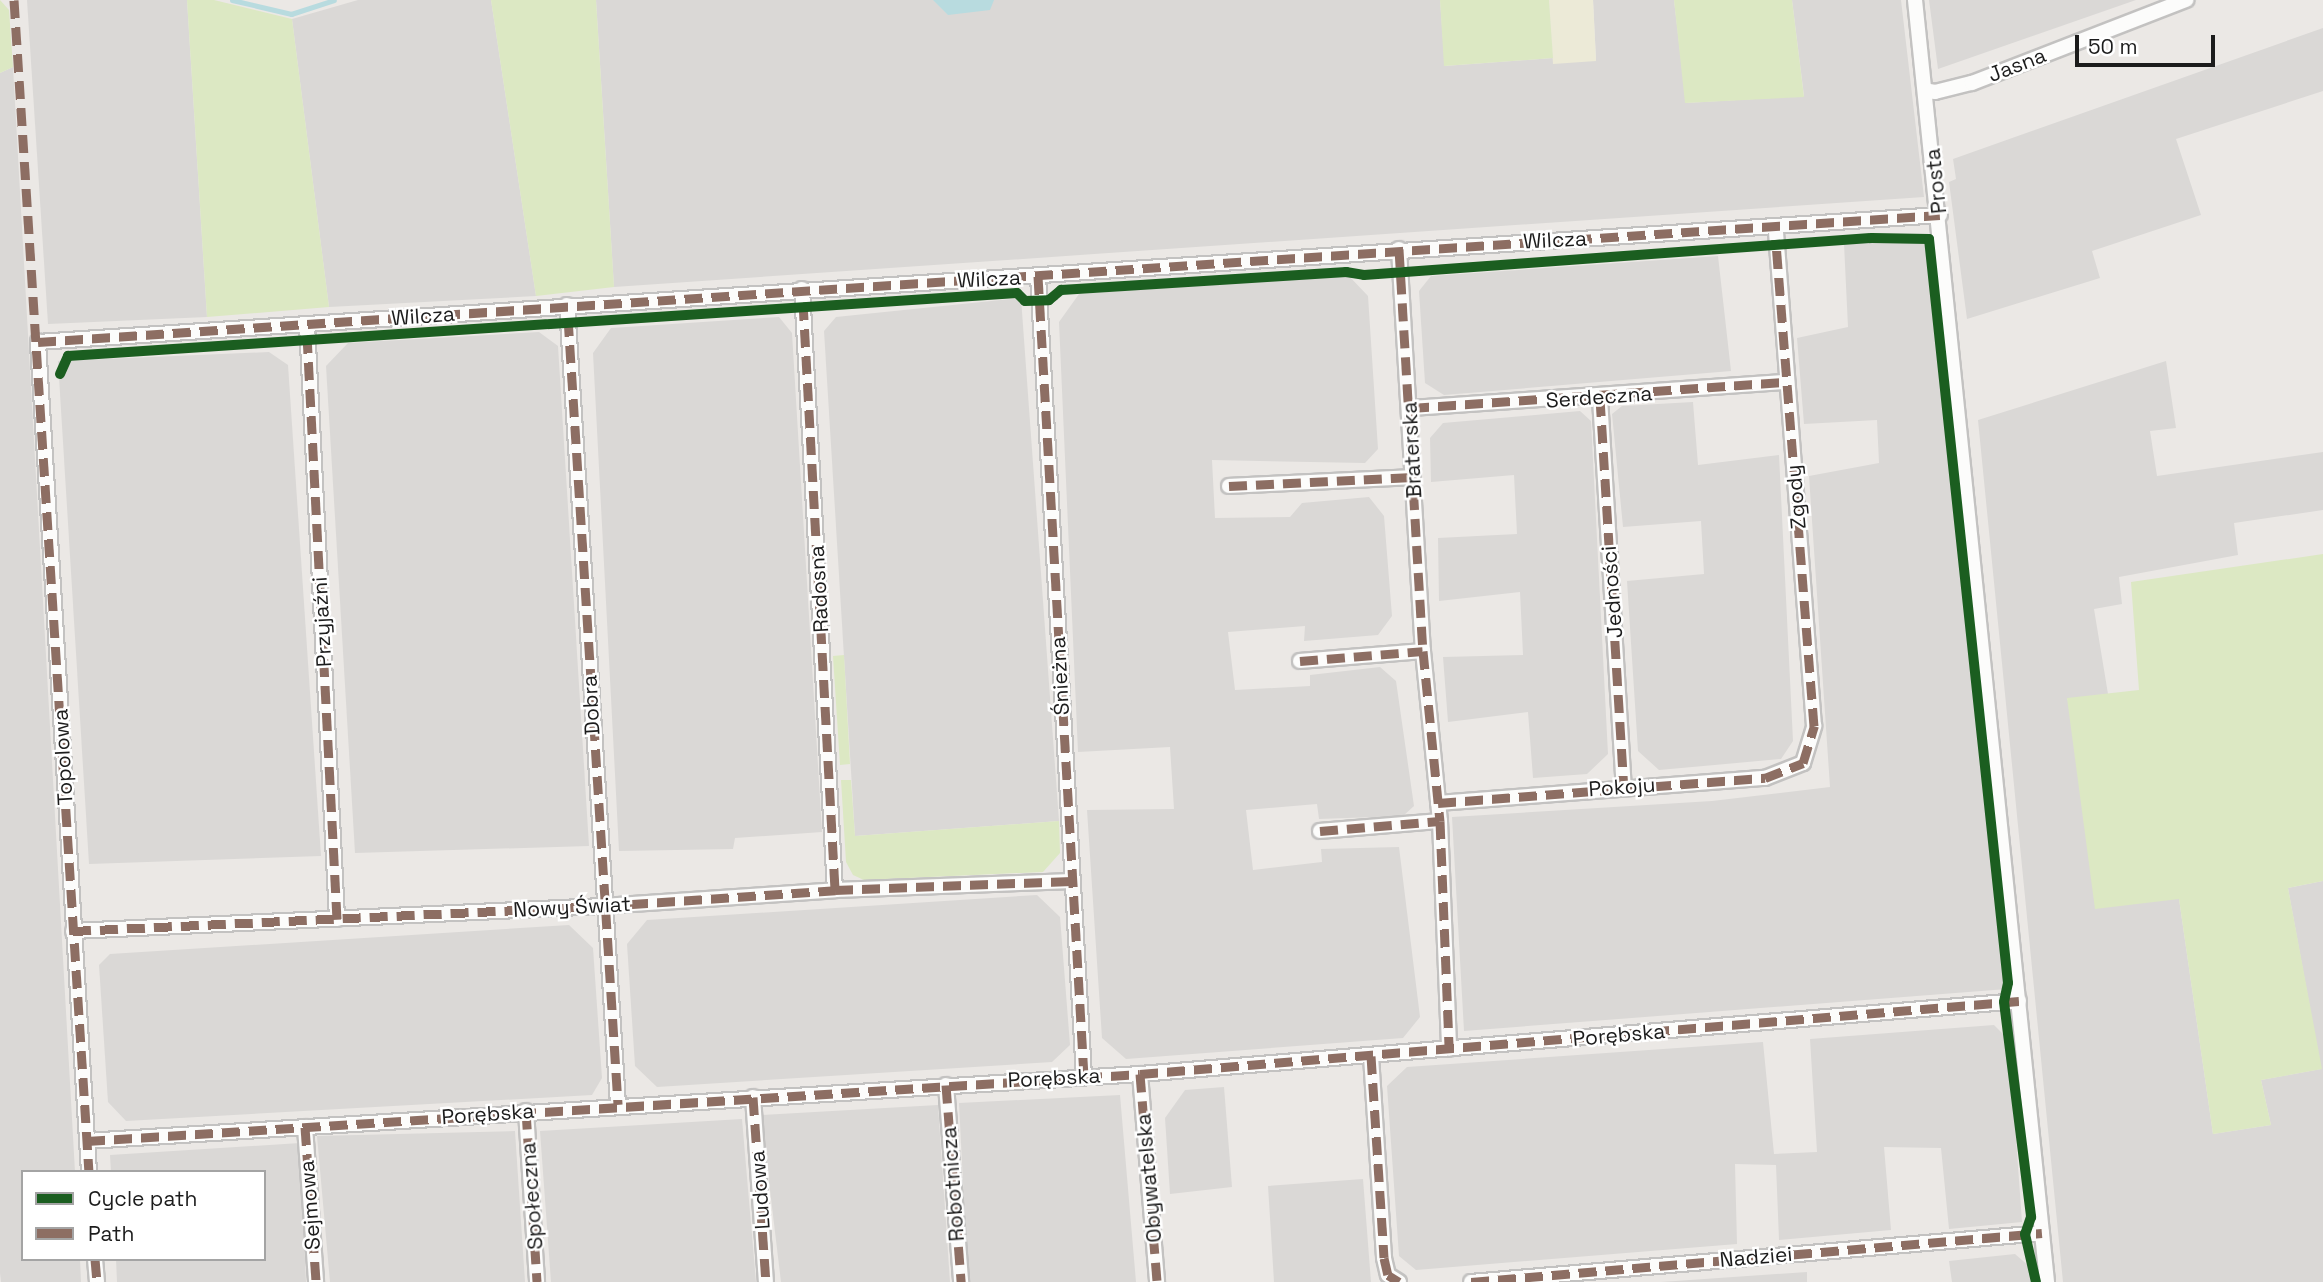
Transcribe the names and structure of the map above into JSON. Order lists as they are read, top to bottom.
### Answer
{
  "streets": {
    "street": [
      "Jasna",
      "Prosta",
      "Wilcza",
      "Serdeczna",
      "Braterska",
      "Zgody",
      "Radosna",
      "Jedności",
      "Przyjaźni",
      "Śnieżna",
      "Dobra",
      "Topolowa",
      "Pokoju",
      "Nowy Świat",
      "Porębska",
      "Obywatelska",
      "Robotnicza",
      "Ludowa",
      "Społeczna",
      "Sejmowa",
      "Nadziei"
    ]
  },
  "crossings": [
    ["Jasna", "Prosta"],
    ["Prosta", "Wilcza"],
    ["Prosta", "Porębska"],
    ["Prosta", "Nadziei"],
    ["Wilcza", "Braterska"],
    ["Wilcza", "Zgody"],
    ["Wilcza", "Radosna"],
    ["Wilcza", "Przyjaźni"],
    ["Wilcza", "Śnieżna"],
    ["Wilcza", "Dobra"],
    ["Wilcza", "Topolowa"],
    ["Serdeczna", "Braterska"],
    ["Serdeczna", "Zgody"],
    ["Serdeczna", "Jedności"],
    ["Braterska", "Pokoju"],
    ["Braterska", "Porębska"],
    ["Zgody", "Pokoju"],
    ["Radosna", "Nowy Świat"],
    ["Jedności", "Pokoju"],
    ["Przyjaźni", "Nowy Świat"],
    ["Śnieżna", "Nowy Świat"],
    ["Śnieżna", "Porębska"],
    ["Dobra", "Nowy Świat"],
    ["Dobra", "Porębska"],
    ["Topolowa", "Nowy Świat"],
    ["Topolowa", "Porębska"],
    ["Porębska", "Obywatelska"],
    ["Porębska", "Robotnicza"],
    ["Porębska", "Ludowa"],
    ["Porębska", "Społeczna"],
    ["Porębska", "Sejmowa"]
  ],
  "legend": ["Cycle path", "Path"],
  "scale_bar": "50 m"
}
